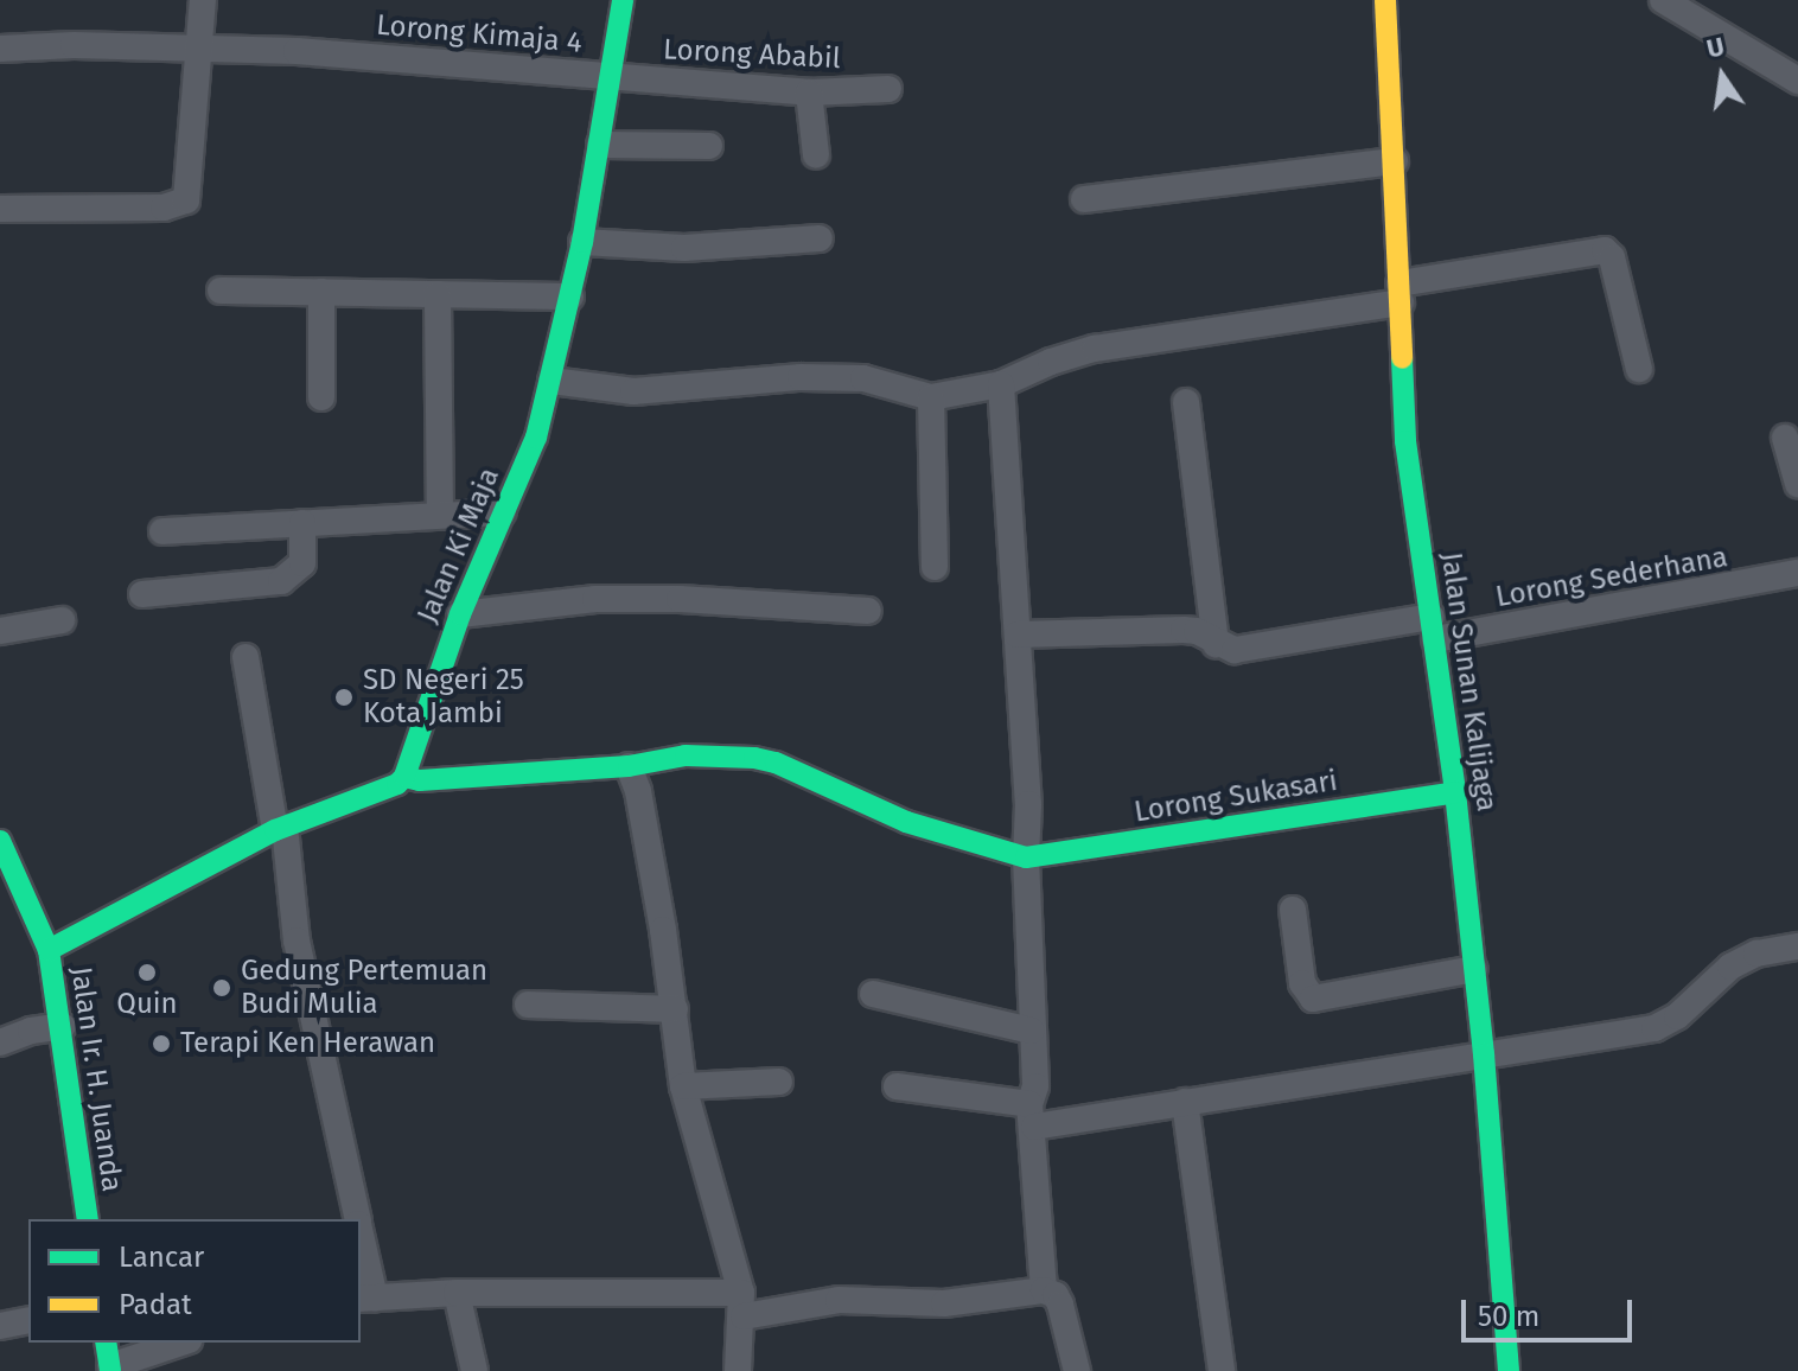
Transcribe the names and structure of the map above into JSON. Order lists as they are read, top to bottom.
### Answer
{
  "streets": {
    "street": [
      "Lorong Kimaja 4",
      "Lorong Ababil",
      "Jalan Ki Maja",
      "Lorong Sederhana",
      "Jalan Sunan Kalijaga",
      "Lorong Sukasari",
      "Jalan Ir. H. Juanda"
    ]
  },
  "crossings": [
    ["Lorong Kimaja 4", "Lorong Ababil"],
    ["Lorong Kimaja 4", "Jalan Ki Maja"],
    ["Lorong Ababil", "Jalan Ki Maja"],
    ["Lorong Sederhana", "Jalan Sunan Kalijaga"],
    ["Jalan Sunan Kalijaga", "Lorong Sukasari"]
  ],
  "places": [
    "SD Negeri 25 Kota Jambi",
    "Quin",
    "Gedung Pertemuan Budi Mulia",
    "Terapi Ken Herawan"
  ],
  "legend": ["Lancar", "Padat"],
  "scale_bar": "50 m",
  "north": "top"
}
